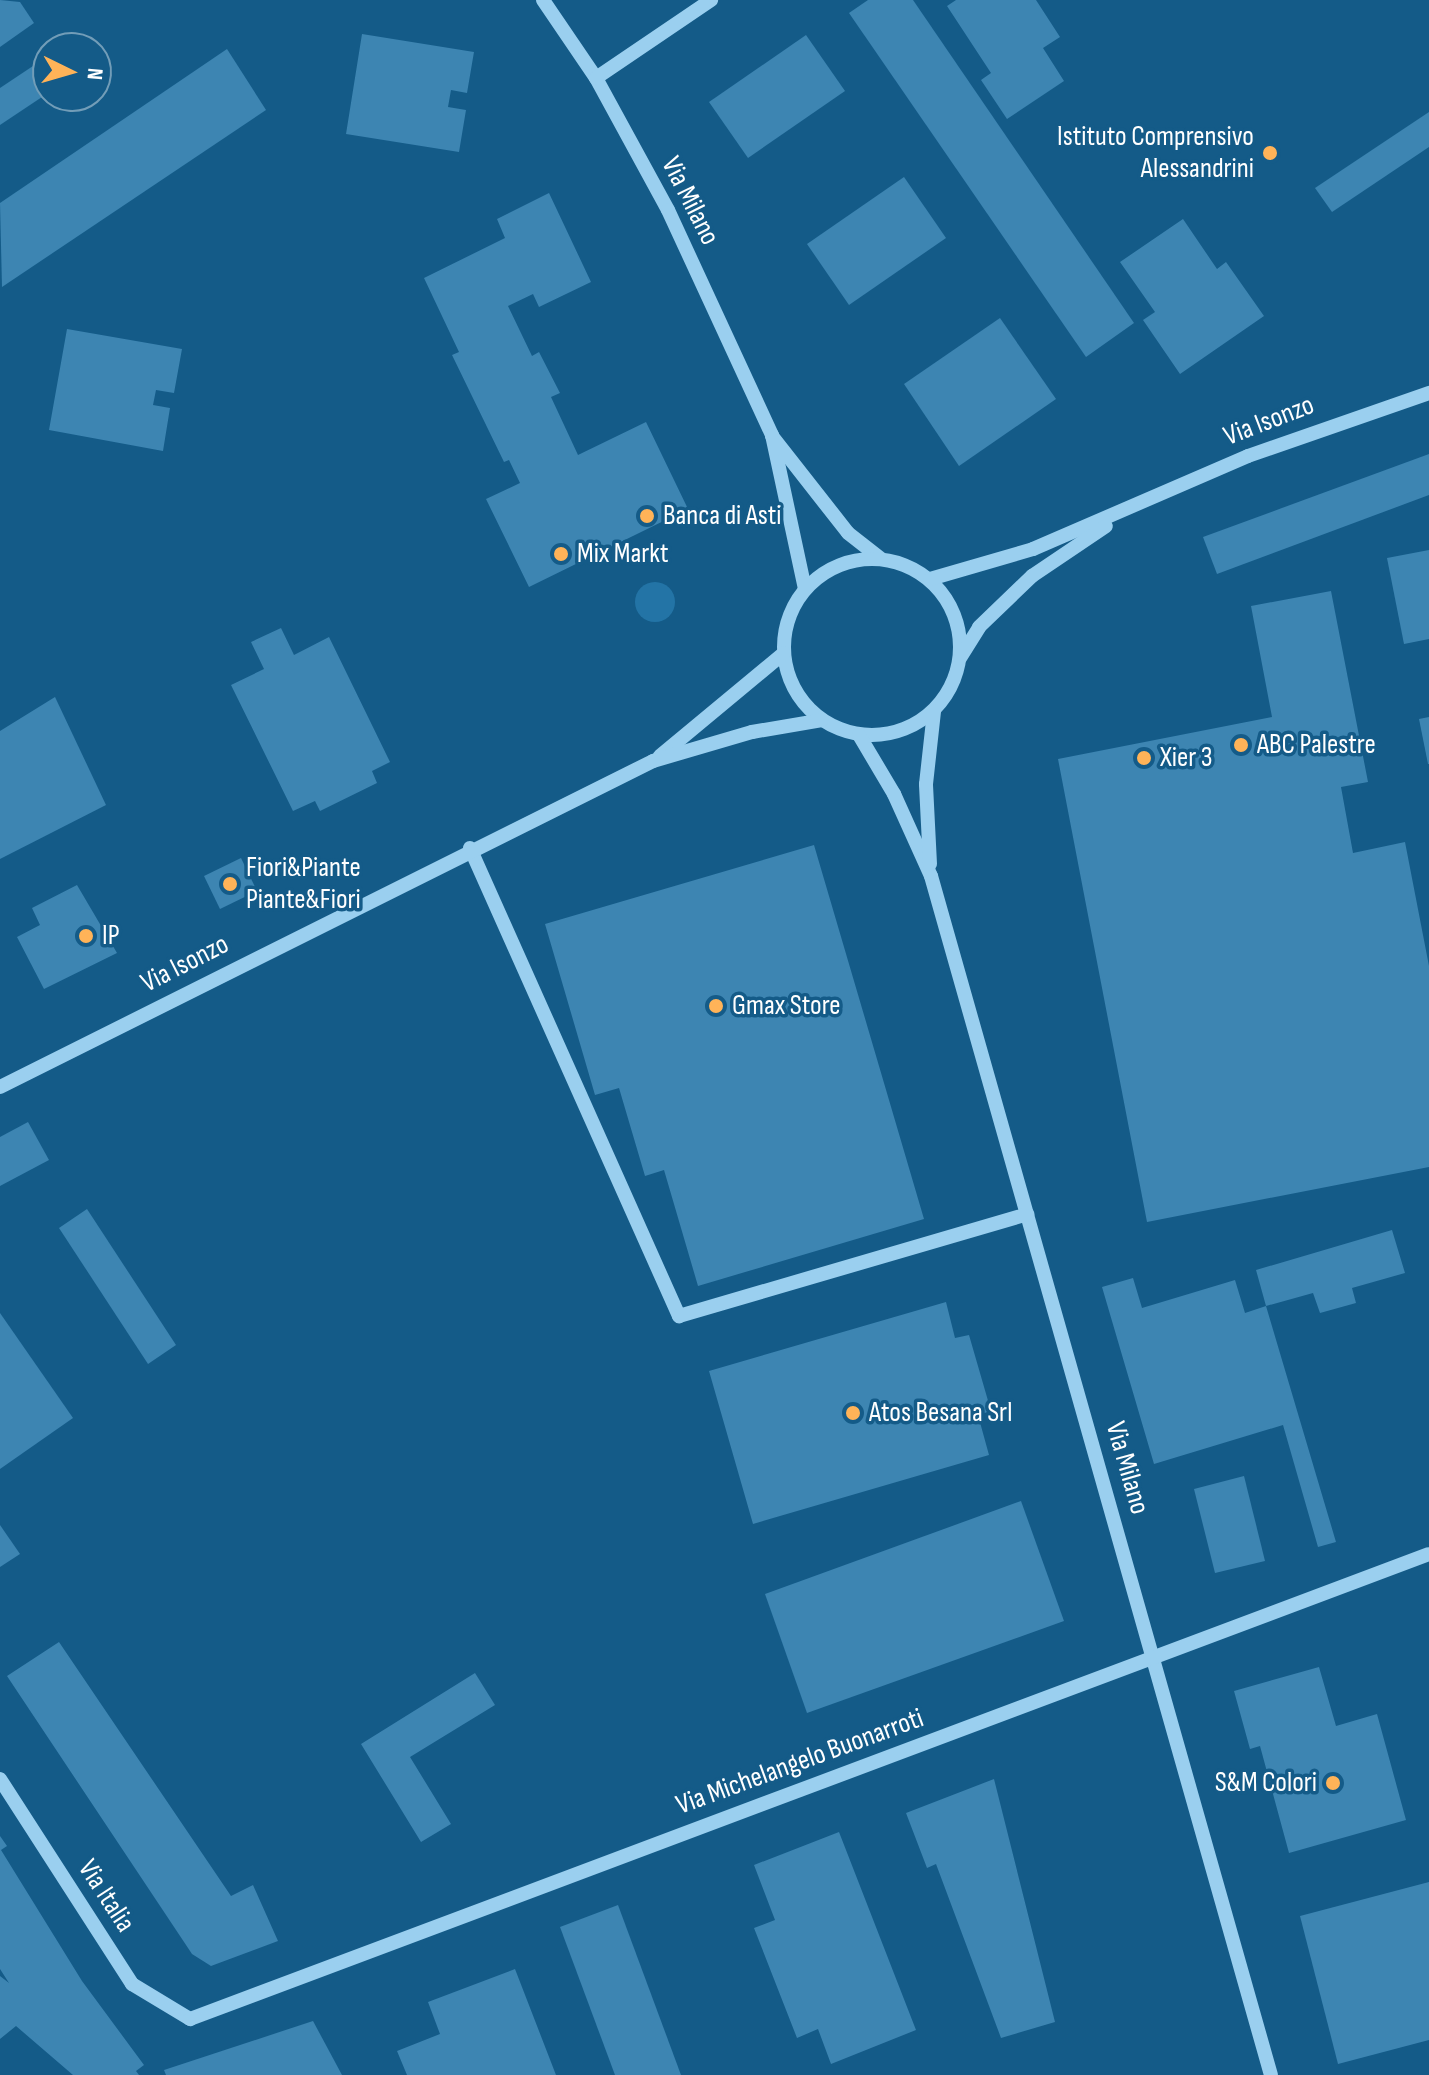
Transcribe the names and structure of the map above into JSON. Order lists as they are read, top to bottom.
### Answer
{
  "streets": {
    "street": [
      "Via Milano",
      "Via Isonzo",
      "Via Michelangelo Buonarroti",
      "Via Italia"
    ]
  },
  "crossings": [
    ["Via Milano", "Via Isonzo"],
    ["Via Milano", "Via Michelangelo Buonarroti"],
    ["Via Michelangelo Buonarroti", "Via Italia"]
  ],
  "places": [
    "Istituto Comprensivo Alessandrini",
    "Banca di Asti",
    "Mix Markt",
    "ABC Palestre",
    "Xier 3",
    "Fiori&Piante Piante&Fiori",
    "IP",
    "Gmax Store",
    "Atos Besana Srl",
    "S&M Colori"
  ],
  "north": "right"
}
